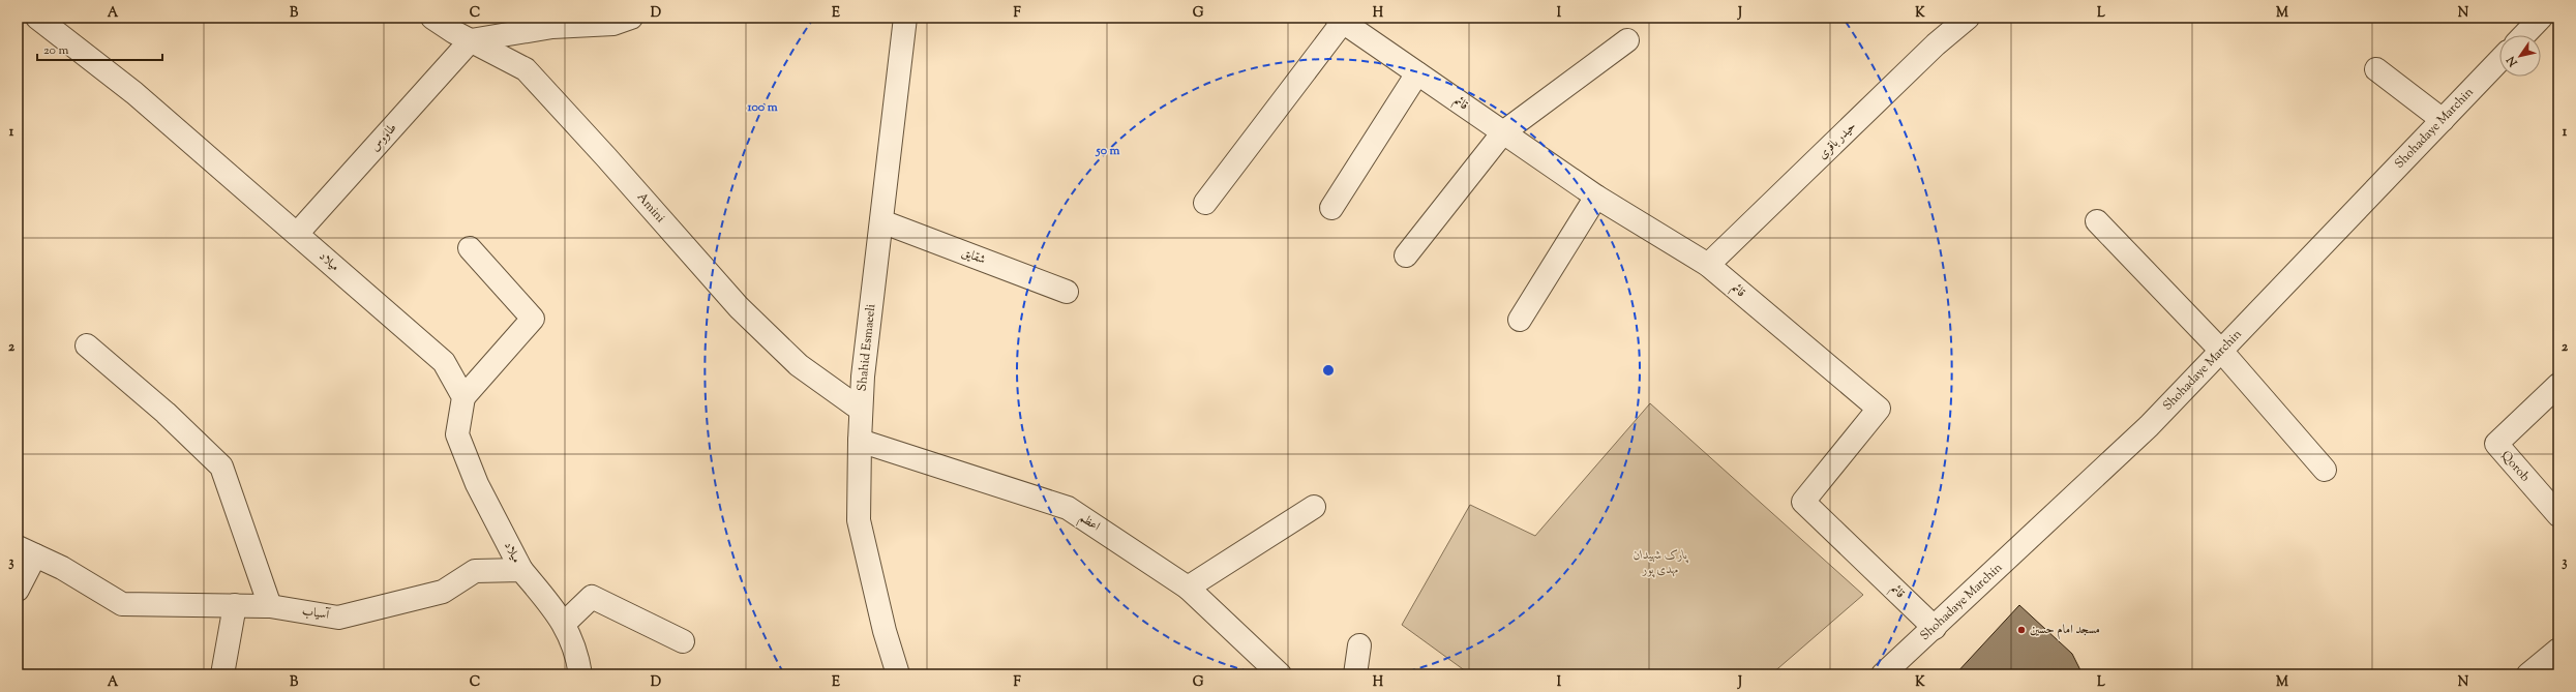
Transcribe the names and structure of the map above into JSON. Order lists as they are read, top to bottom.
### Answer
{
  "streets": {
    "street": [
      "قائم",
      "Shohadaye Marchin",
      "طاووس",
      "حیدر باقری",
      "Amini",
      "شقایق",
      "میلاد",
      "Shahid Esmaeeli",
      "Qorob",
      "اعظم",
      "آسیاب"
    ]
  },
  "crossings": [
    ["قائم", "Shohadaye Marchin"],
    ["قائم", "حیدر باقری"],
    ["طاووس", "Amini"],
    ["طاووس", "میلاد"],
    ["Amini", "Shahid Esmaeeli"],
    ["شقایق", "Shahid Esmaeeli"],
    ["میلاد", "آسیاب"],
    ["Shahid Esmaeeli", "اعظم"]
  ],
  "parks": ["پارک شهیدان مهدی پور"],
  "places": ["مسجد امام حسین"],
  "scale_bar": "20 m",
  "north": "bottom left",
  "grid": {
    "columns": [
      "A",
      "B",
      "C",
      "D",
      "E",
      "F",
      "G",
      "H",
      "I",
      "J",
      "K",
      "L",
      "M",
      "N"
    ],
    "rows": ["1", "2", "3"]
  },
  "rings": ["100 m", "50 m"]
}
